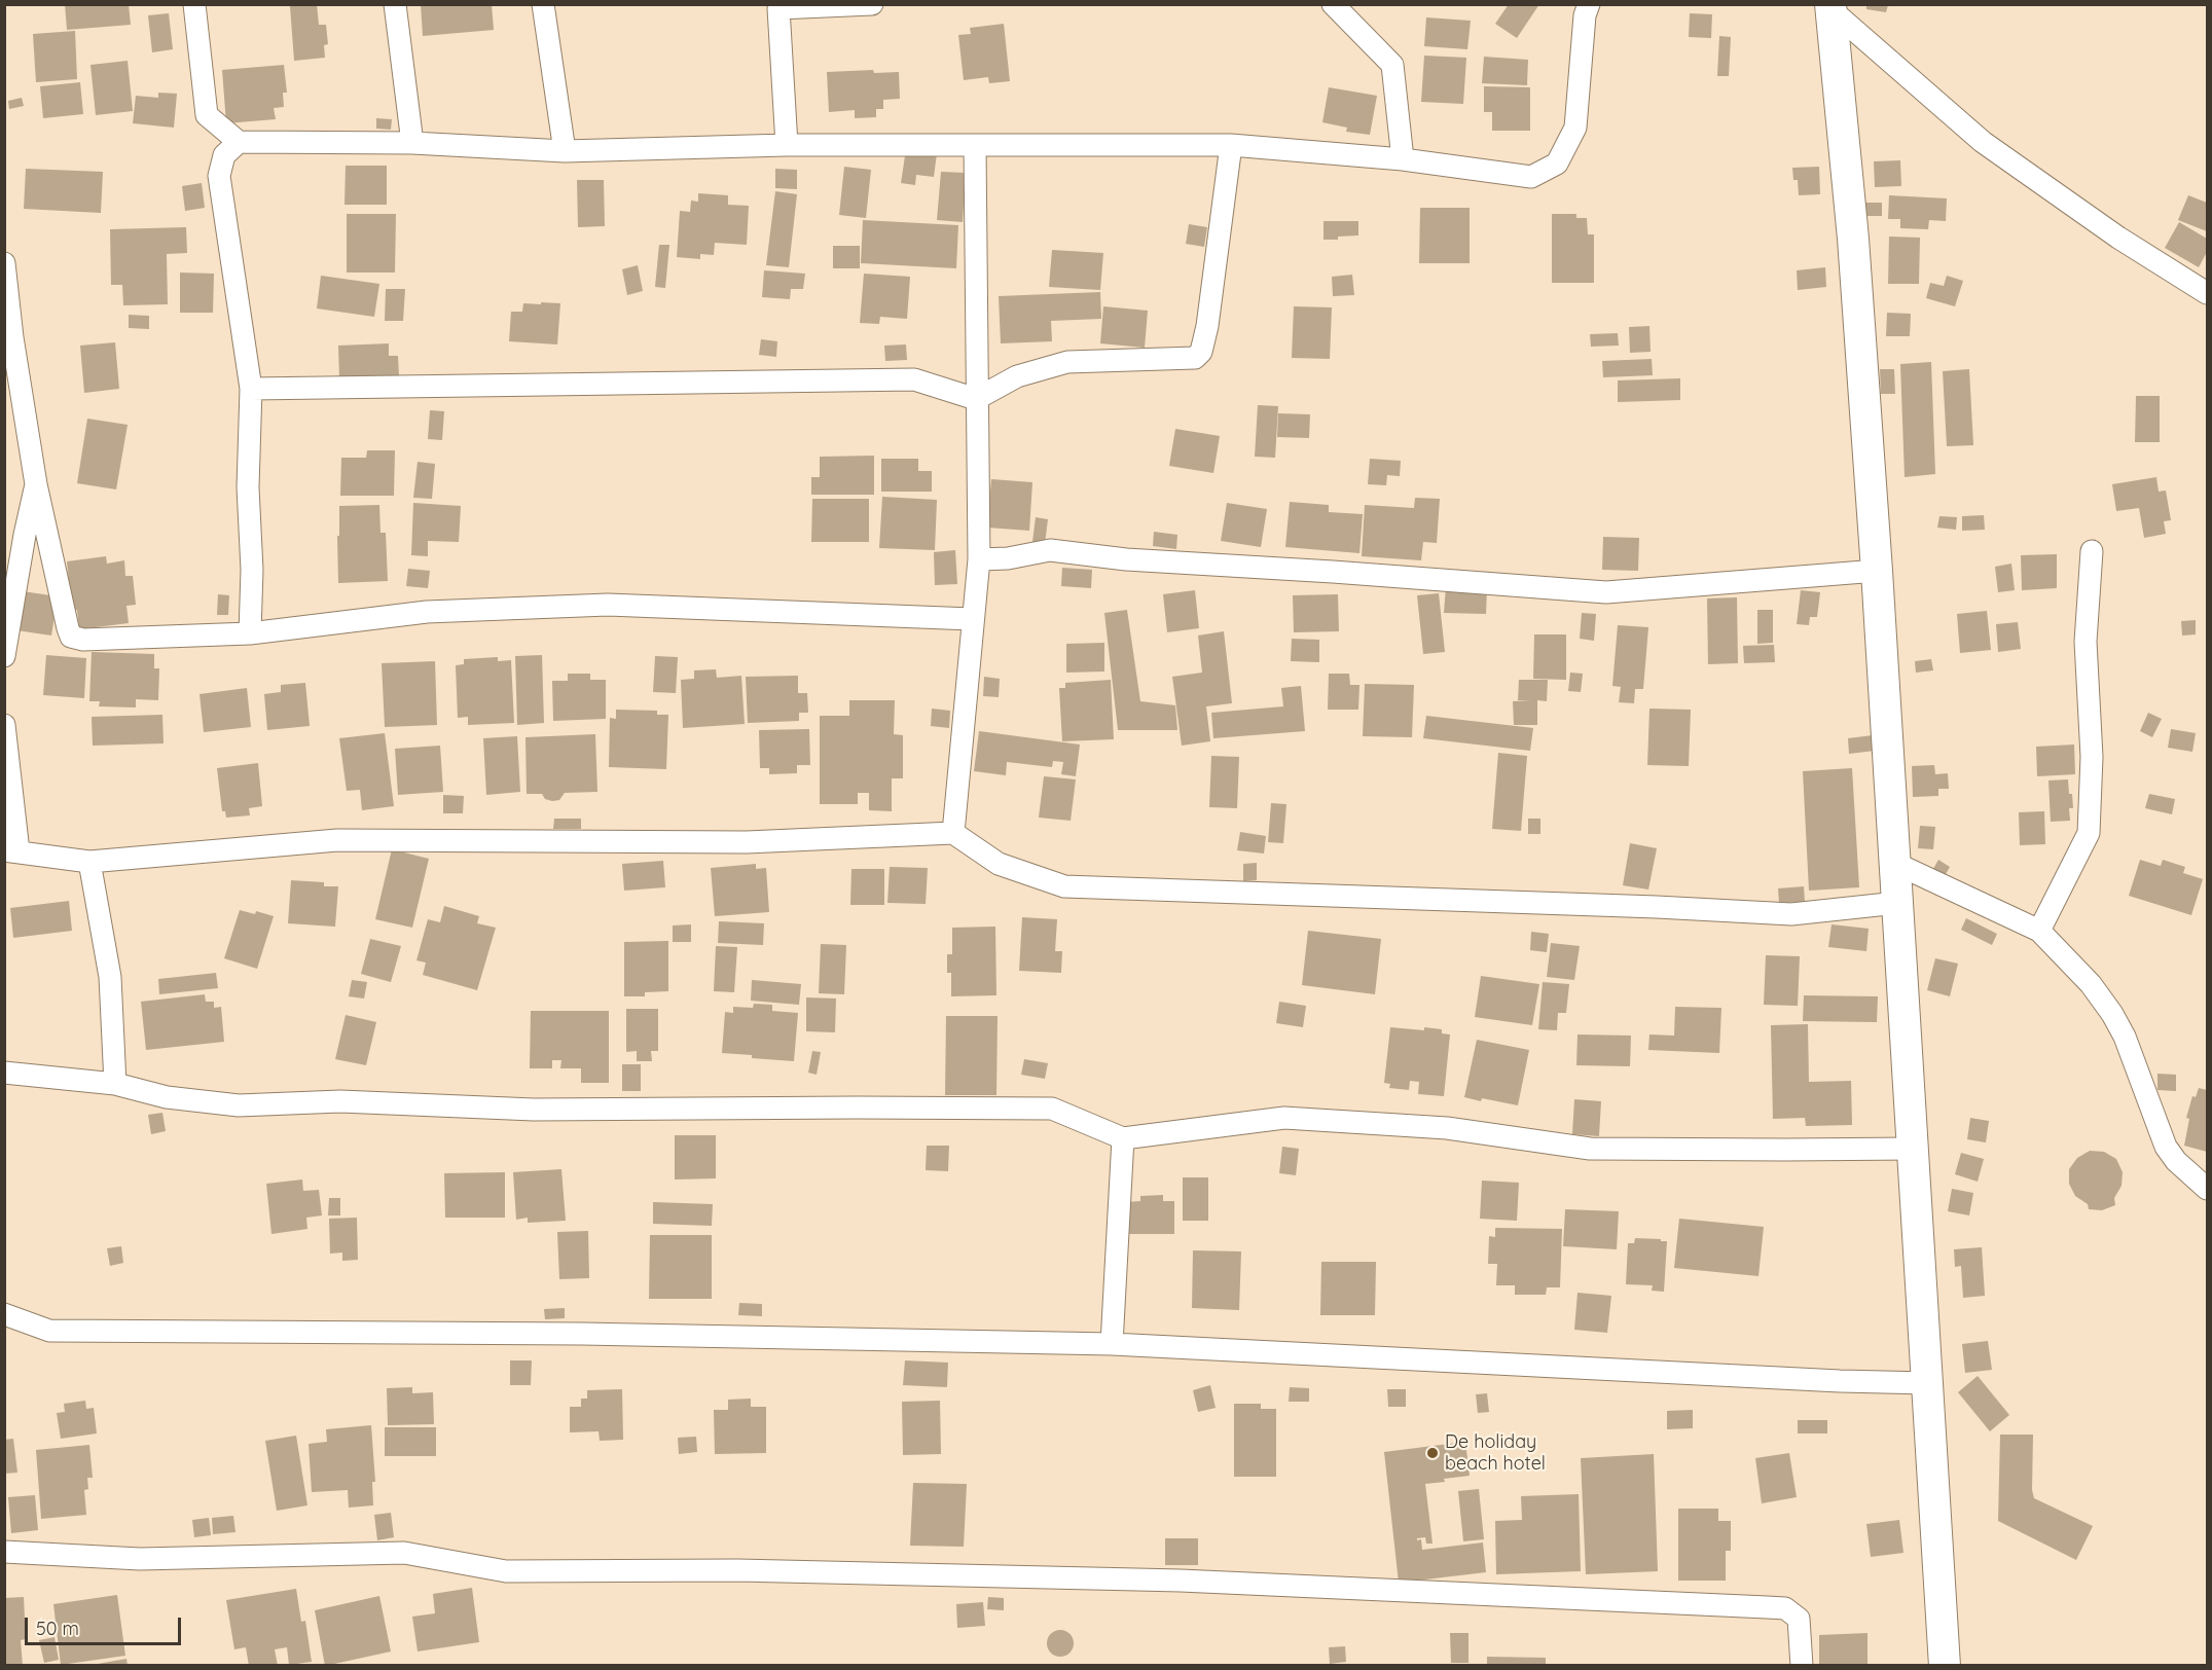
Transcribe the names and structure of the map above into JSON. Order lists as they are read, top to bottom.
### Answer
{
  "places": ["De holiday beach hotel"],
  "scale_bar": "50 m"
}
